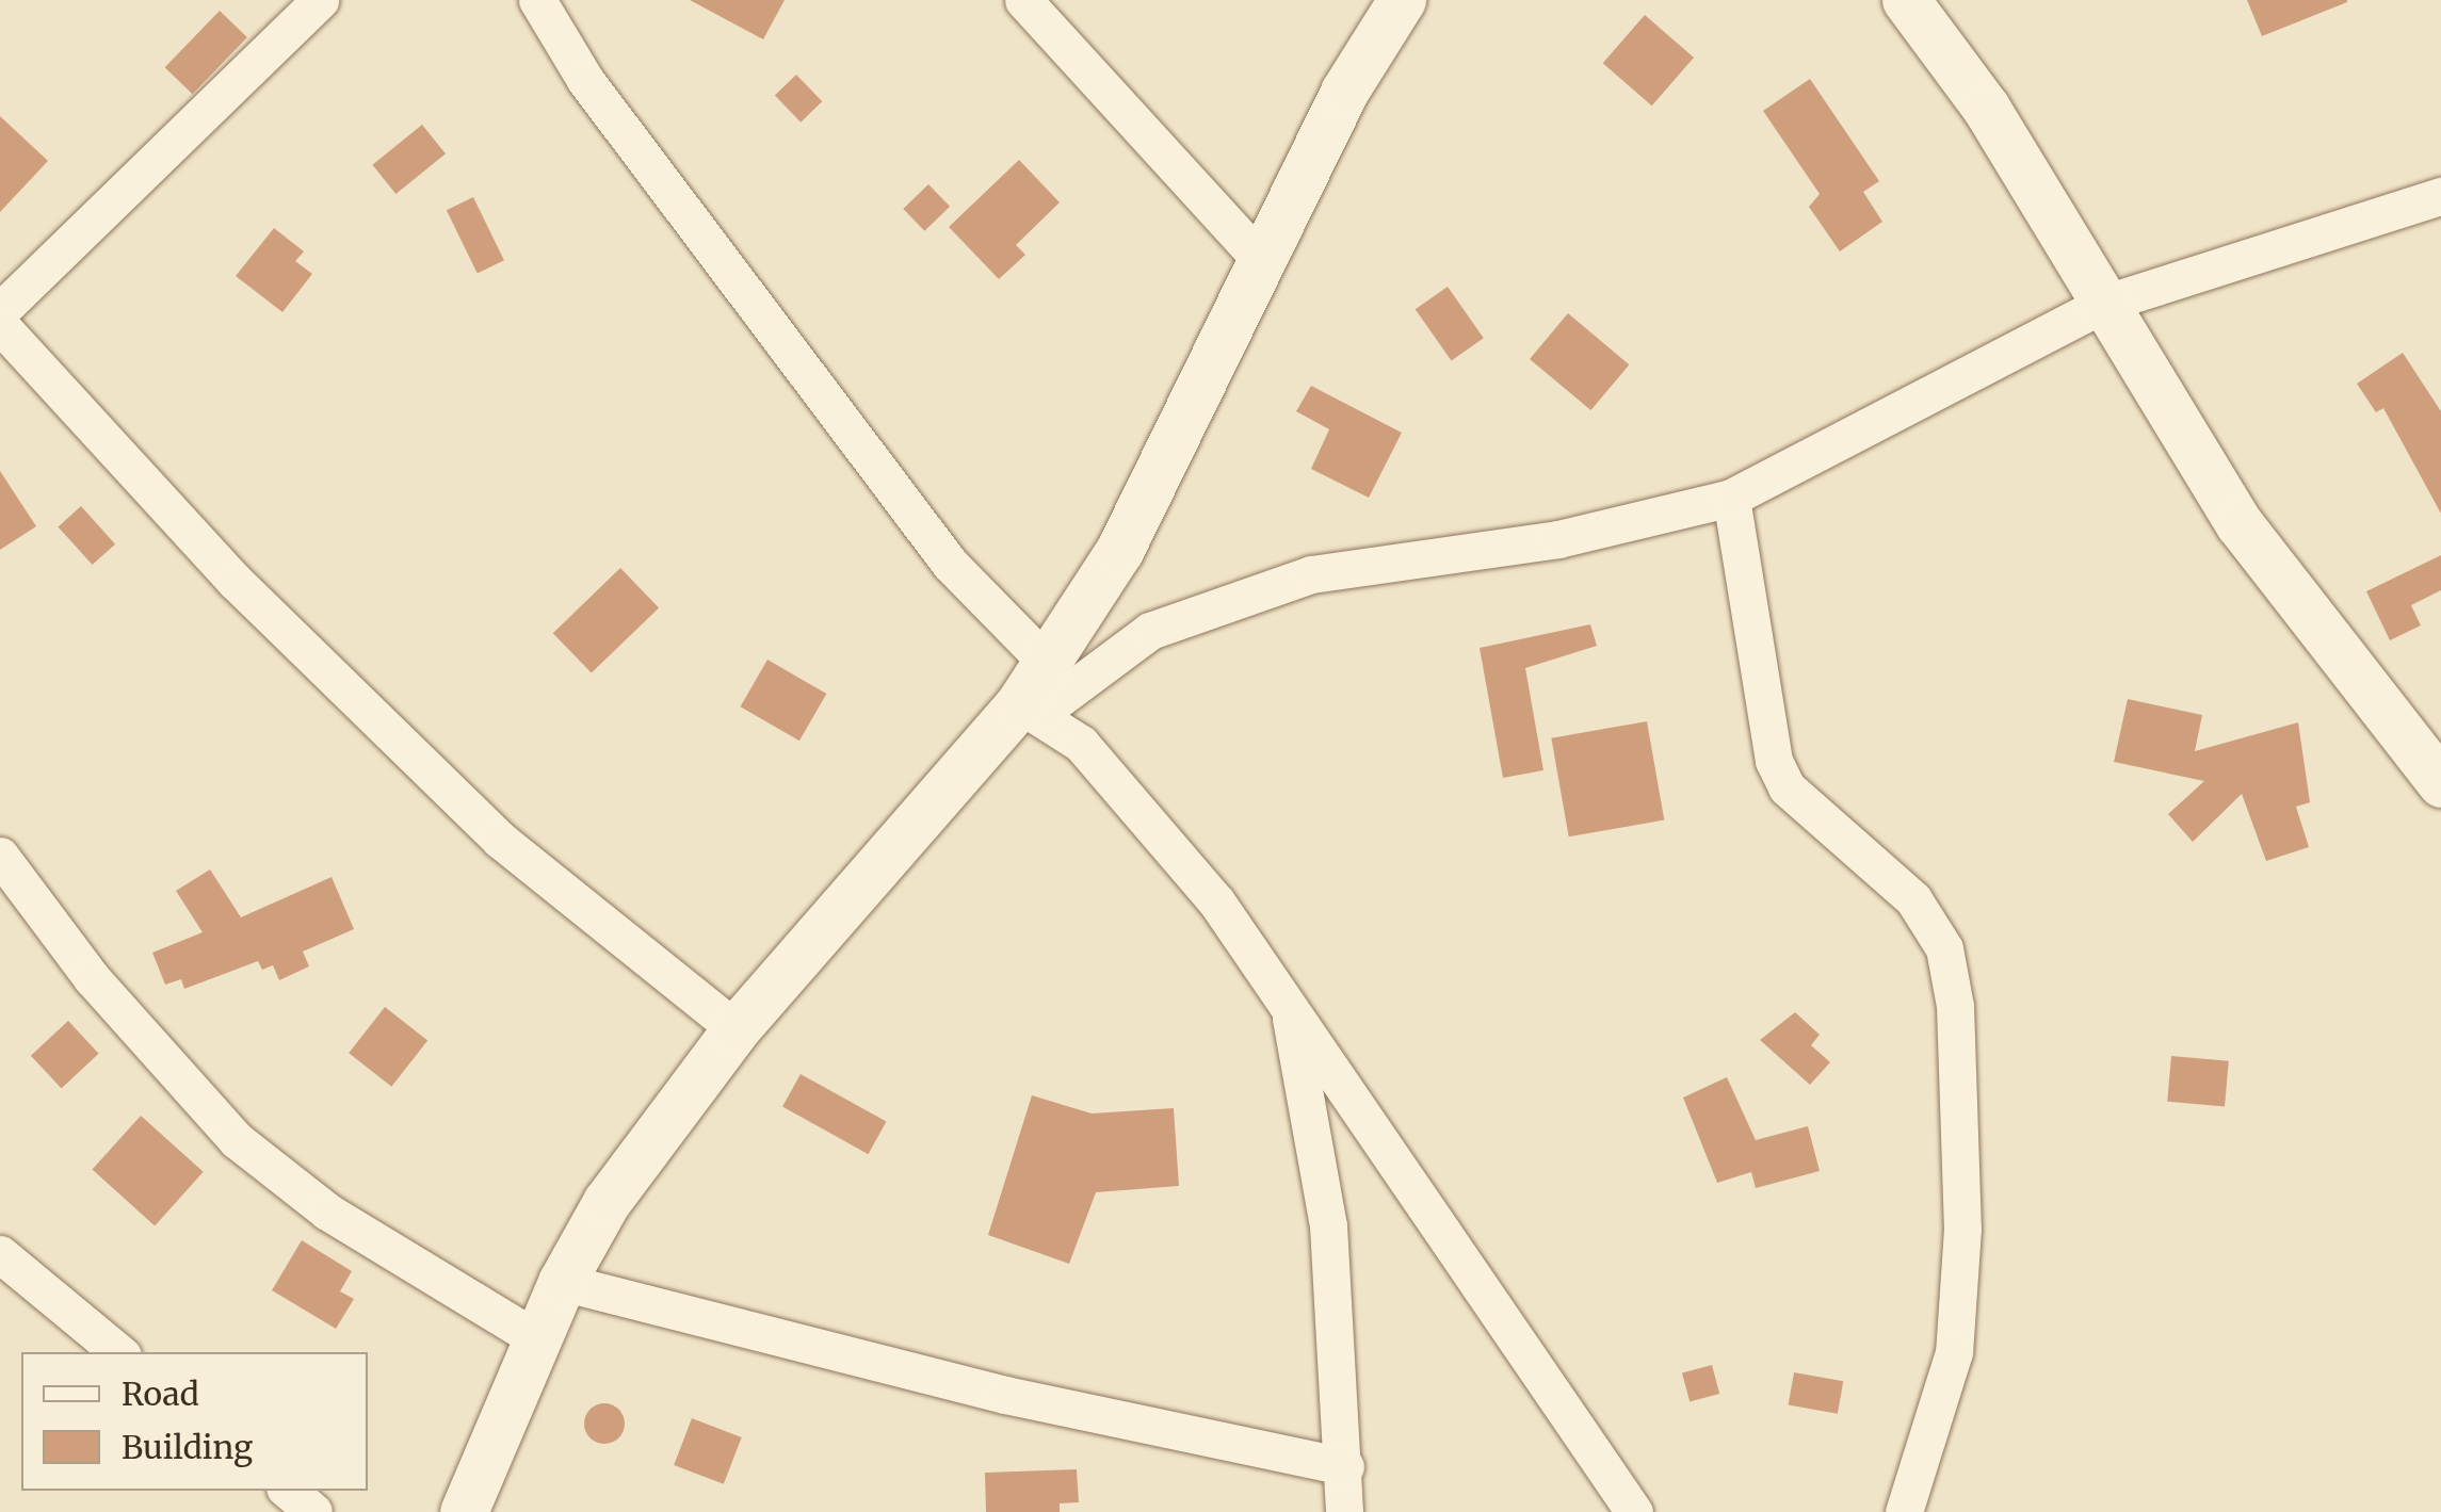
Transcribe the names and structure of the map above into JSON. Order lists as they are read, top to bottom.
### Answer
{
  "legend": ["Road", "Building"]
}
